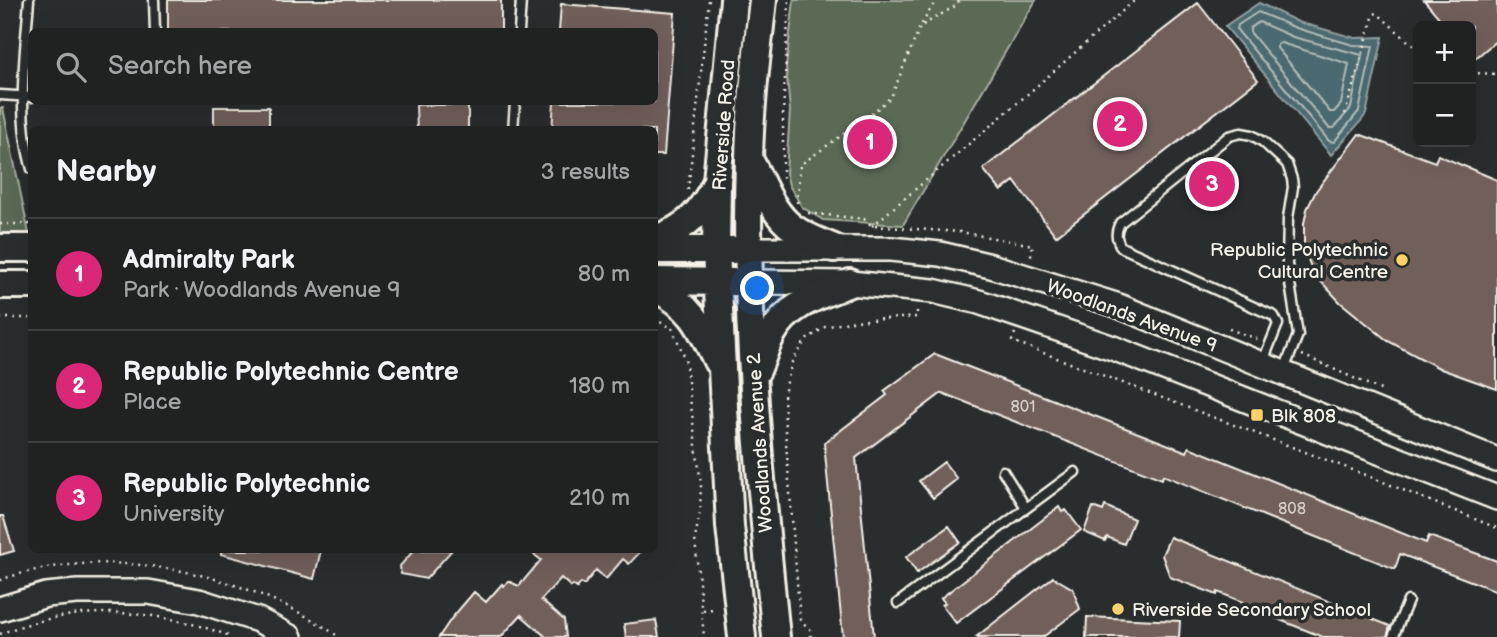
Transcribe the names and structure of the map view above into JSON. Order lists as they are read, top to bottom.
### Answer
{
  "streets": {
    "main road": ["Riverside Road", "Woodlands Avenue 9", "Woodlands Avenue 2"]
  },
  "crossings": [
    ["Riverside Road", "Woodlands Avenue 9"],
    ["Riverside Road", "Woodlands Avenue 2"],
    ["Woodlands Avenue 9", "Woodlands Avenue 2"]
  ],
  "places": {
    "other": ["Republic Polytechnic Cultural Centre", "Riverside Secondary School"],
    "transit": ["Blk 808"]
  },
  "house_numbers": ["801", "808"],
  "page": {
    "map_buttons": ["+", "−"],
    "search": "Search here",
    "pins": ["2", "1", "3"],
    "heading": ["Nearby", "3 results"],
    "list": [
      {
        "mark": "1",
        "name": "Admiralty Park",
        "note": "Park · Woodlands Avenue 9",
        "value": "80 m"
      },
      {
        "mark": "2",
        "name": "Republic Polytechnic Centre",
        "note": "Place",
        "value": "180 m"
      },
      {
        "mark": "3",
        "name": "Republic Polytechnic",
        "note": "University",
        "value": "210 m"
      }
    ]
  }
}
